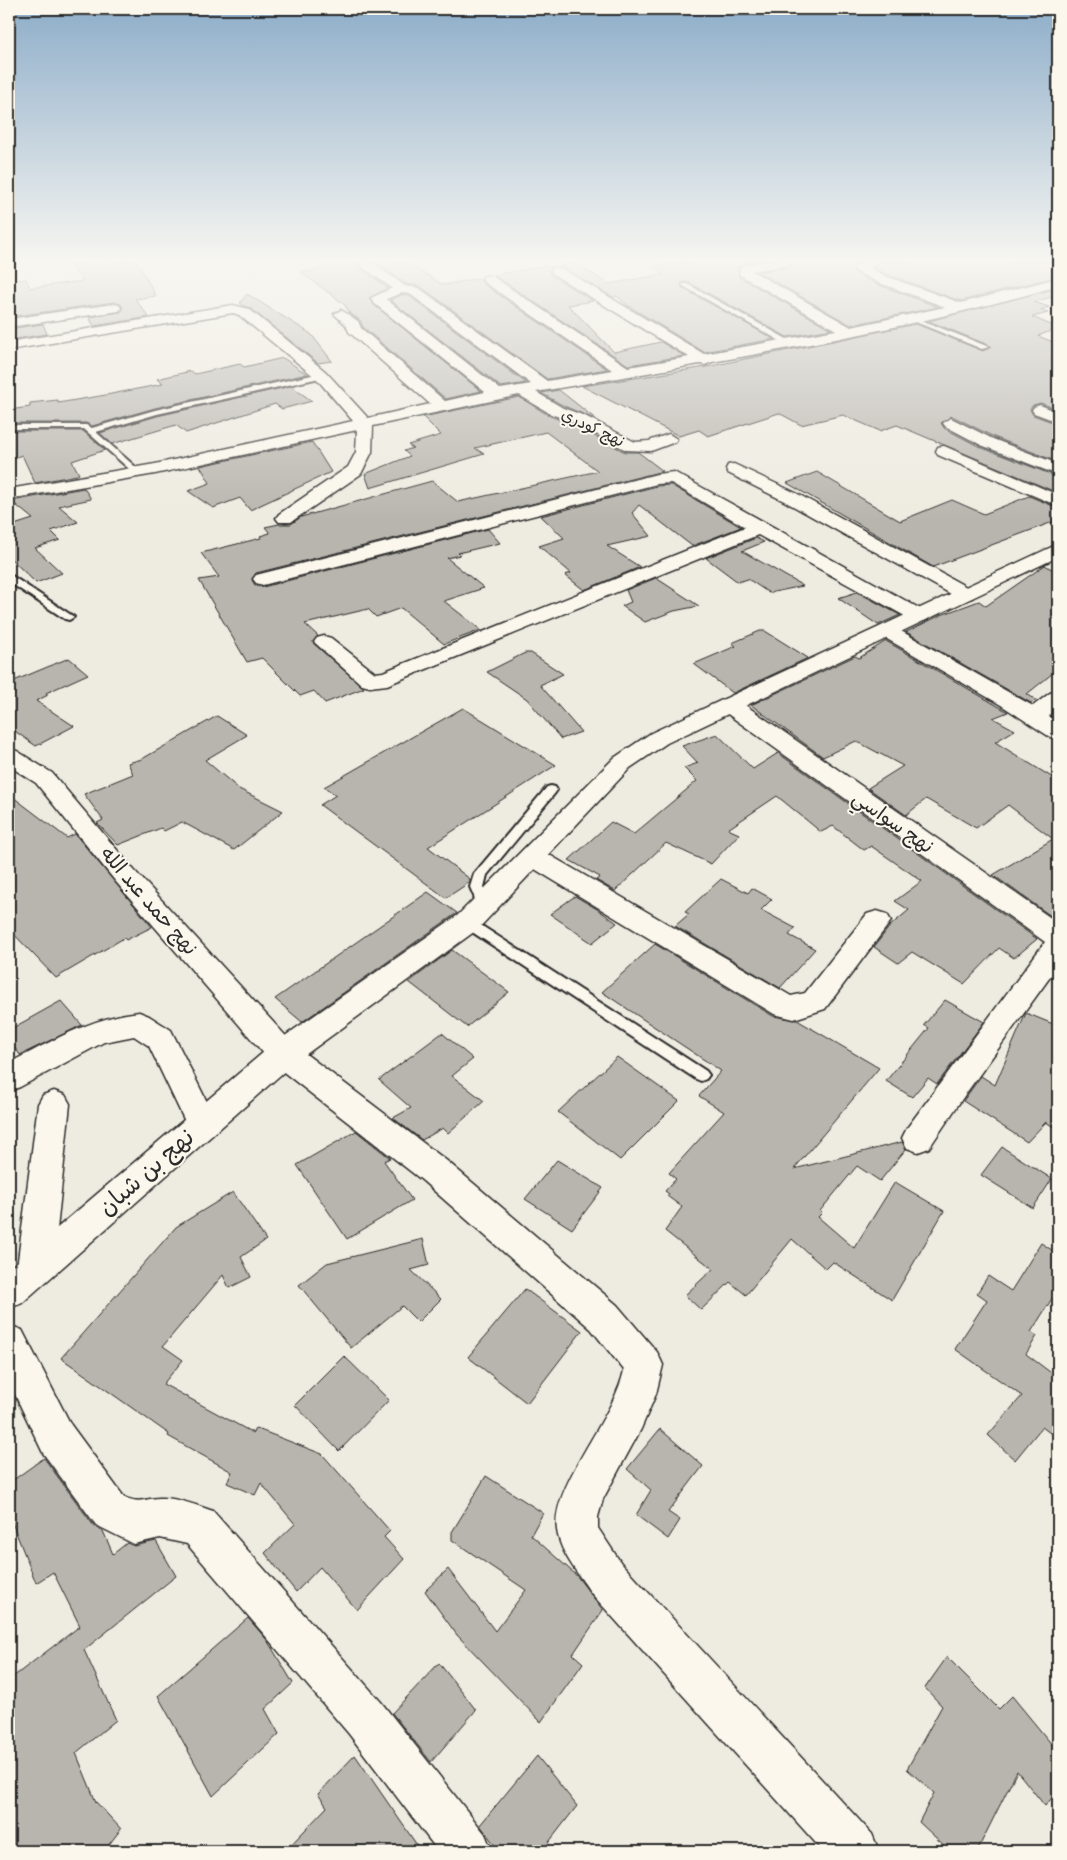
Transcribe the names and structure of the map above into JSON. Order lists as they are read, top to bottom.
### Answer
{
  "streets": {
    "street": [
      "نهج كودري",
      "نهج سواسي",
      "نهج حمد عبد الله",
      "نهج بن شبان"
    ]
  },
  "crossings": [
    ["نهج سواسي", "نهج بن شبان"],
    ["نهج حمد عبد الله", "نهج بن شبان"]
  ]
}
